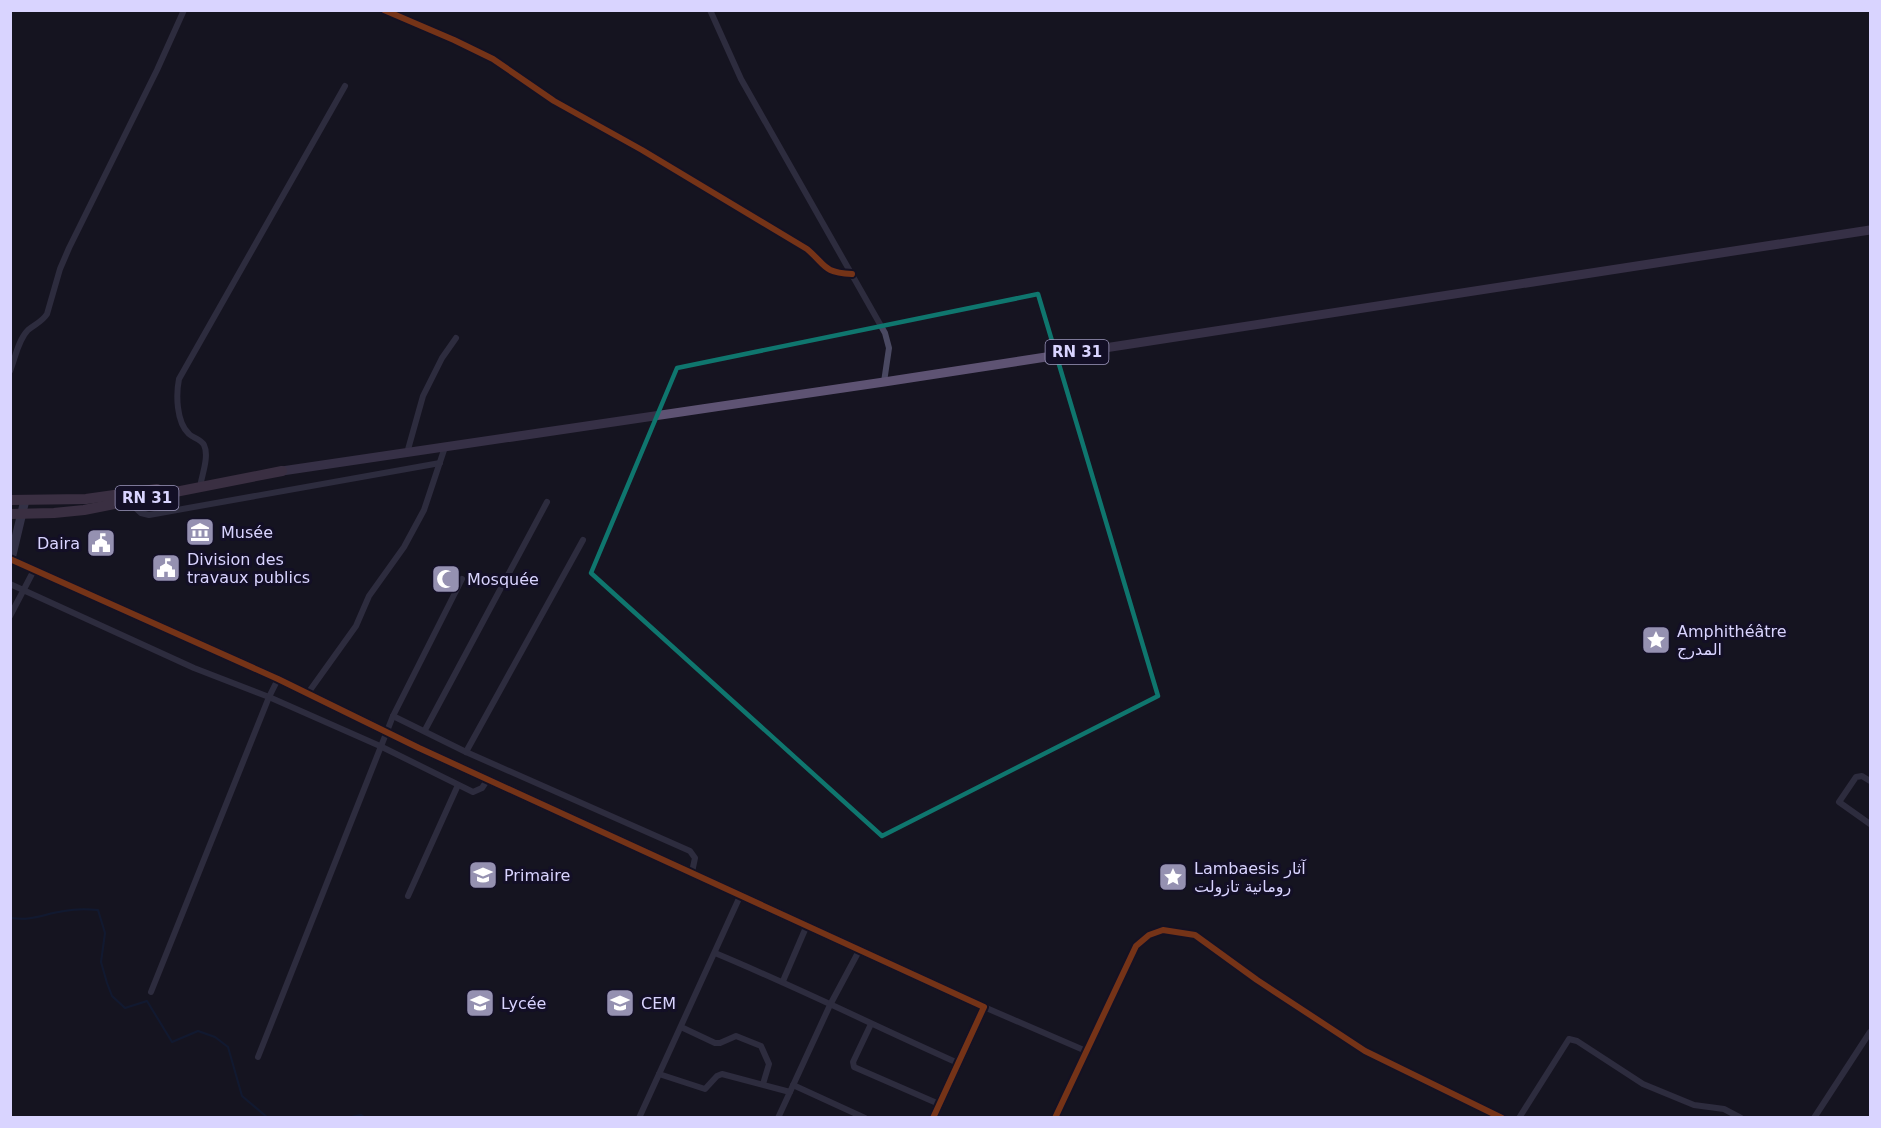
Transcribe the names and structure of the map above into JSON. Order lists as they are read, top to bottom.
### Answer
{
  "streets": {
    "highway": ["RN 31"]
  },
  "places": {
    "museum": ["Musée"],
    "public building": ["Daira", "Division des travaux publics"],
    "mosque": ["Mosquée"],
    "place": ["Amphithéâtre المدرج", "Lambaesis آثار رومانية تازولت"],
    "school or university": ["Primaire", "Lycée", "CEM"]
  }
}
